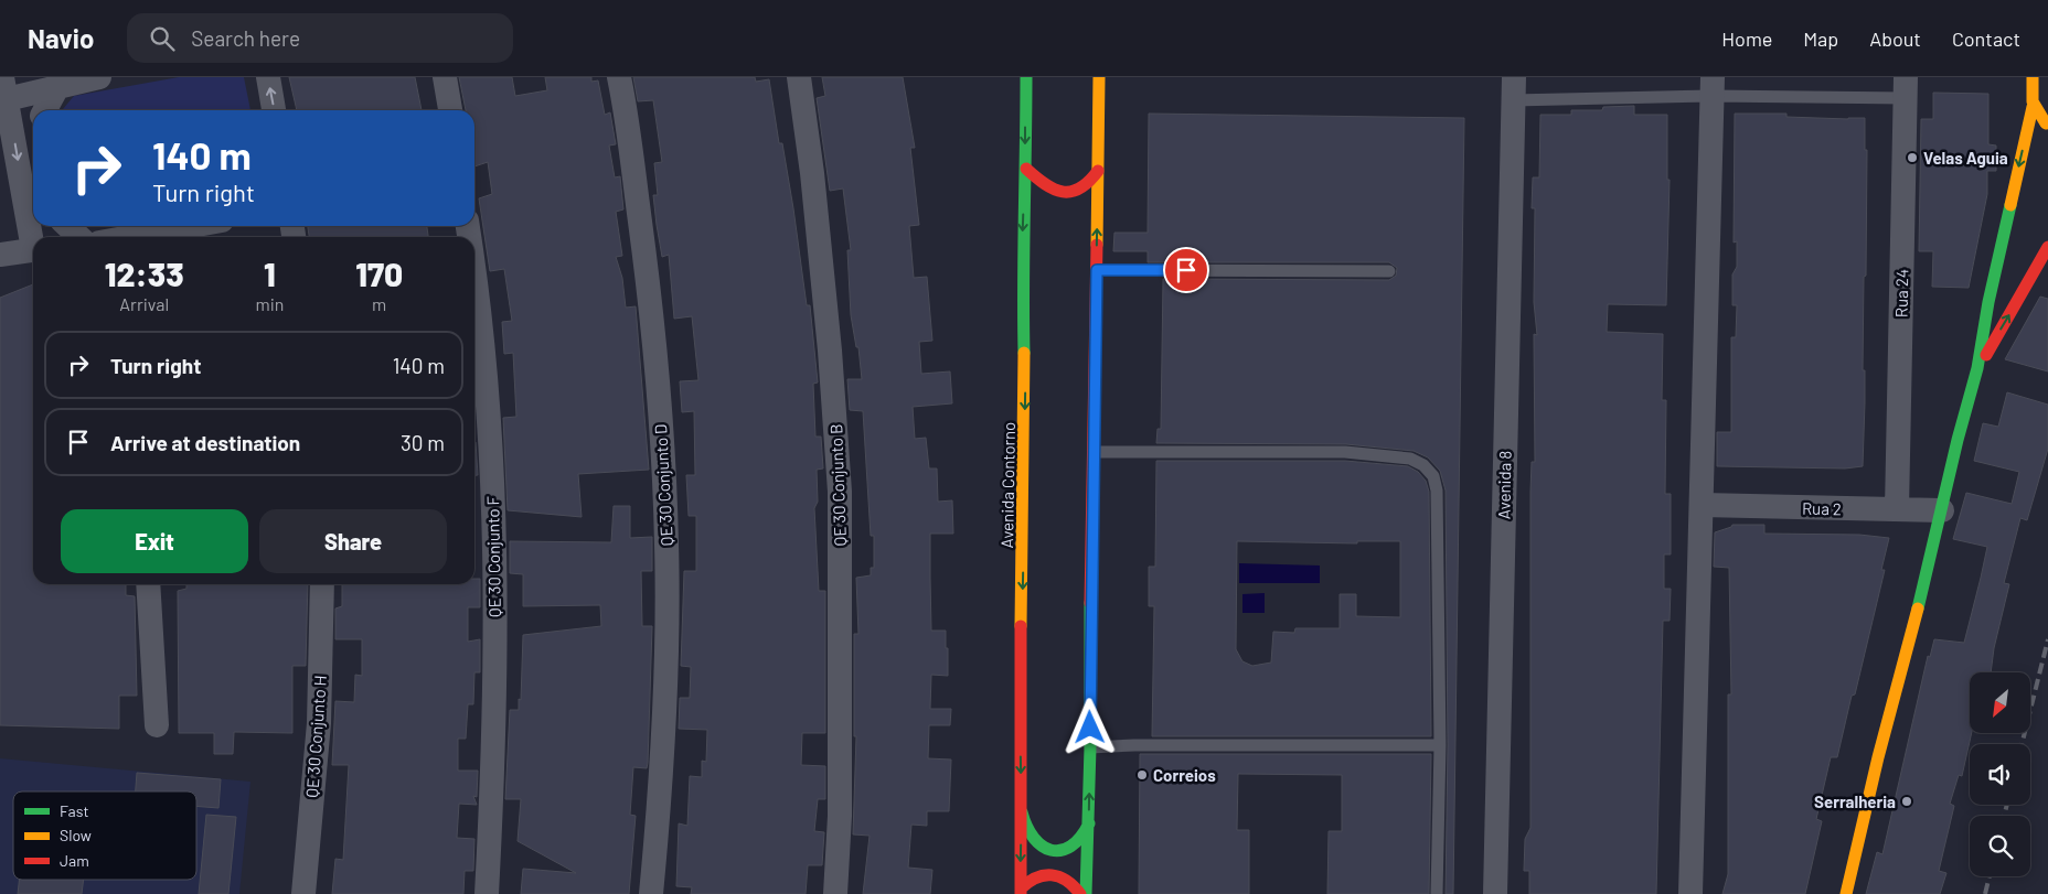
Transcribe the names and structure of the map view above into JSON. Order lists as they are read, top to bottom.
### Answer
{
  "streets": {
    "main road": ["Avenida Contorno"],
    "street": [
      "Rua 24",
      "QE 30 Conjunto D",
      "QE 30 Conjunto B",
      "Avenida 8",
      "Rua 2",
      "QE 30 Conjunto F",
      "QE 30 Conjunto H"
    ]
  },
  "crossings": [
    ["Rua 24", "Rua 2"]
  ],
  "places": ["Velas Aguia", "Correios", "Serralheria"],
  "legend": ["Fast", "Slow", "Jam"],
  "north": "bottom left",
  "page": {
    "header": "Navio",
    "search": "Search here",
    "nav": [
      "Home",
      "Map",
      "About",
      "Contact"
    ],
    "turn": ["140 m", "Turn right"],
    "eta": [
      "12:33",
      "Arrival",
      "1",
      "min",
      "170",
      "m"
    ],
    "list": [
      {
        "name": "Turn right",
        "value": "140 m"
      },
      {
        "name": "Arrive at destination",
        "value": "30 m"
      }
    ],
    "buttons": ["Exit", "Share"]
  }
}
